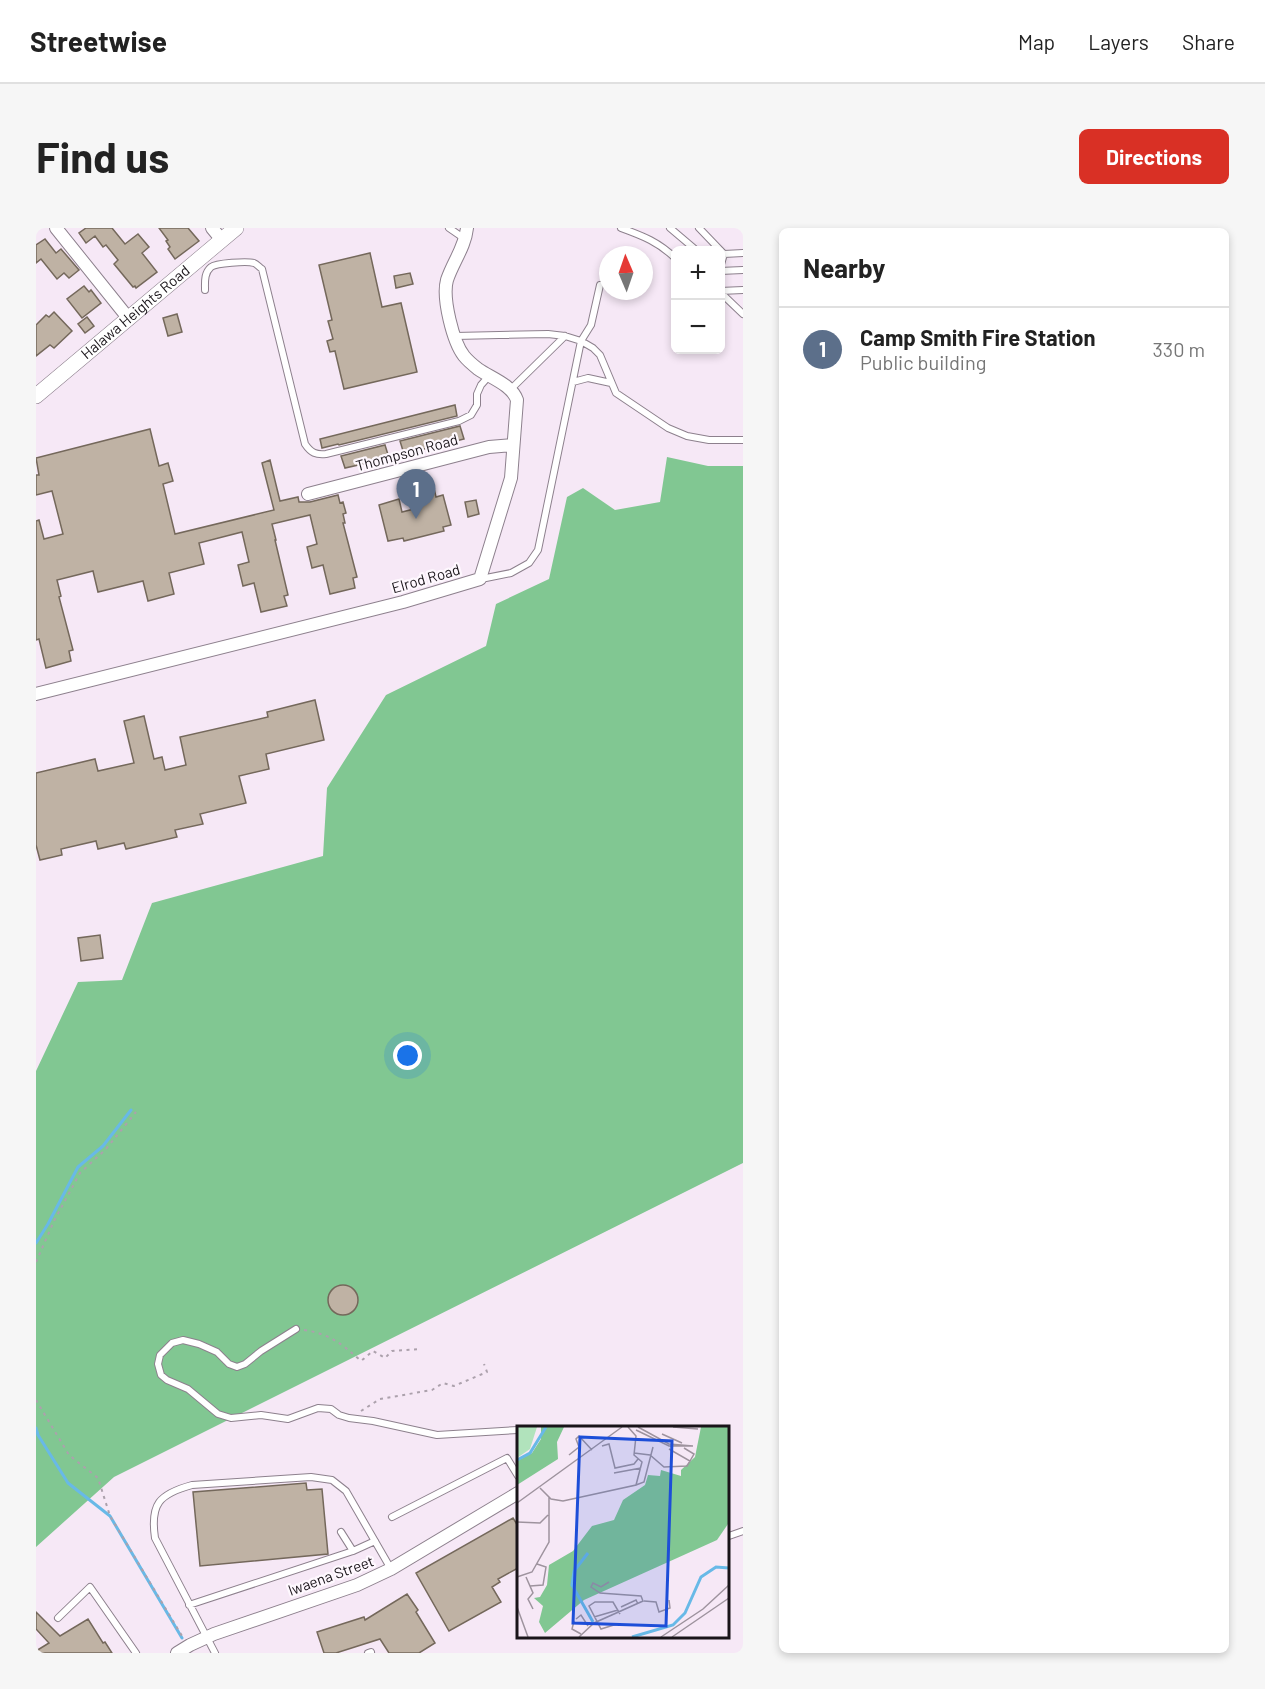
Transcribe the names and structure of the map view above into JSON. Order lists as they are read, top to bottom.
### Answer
{
  "streets": {
    "street": [
      "Halawa Heights Road",
      "Thompson Road",
      "Elrod Road",
      "Iwaena Street"
    ]
  },
  "crossings": [
    ["Thompson Road", "Elrod Road"]
  ],
  "north": "top",
  "page": {
    "header": "Streetwise",
    "nav": ["Map", "Layers", "Share"],
    "buttons": "Directions",
    "title": "Find us",
    "heading": "Nearby",
    "map_buttons": ["+", "−"],
    "list": [
      {
        "mark": "1",
        "name": "Camp Smith Fire Station",
        "note": "Public building",
        "value": "330 m"
      }
    ],
    "pins": "1"
  }
}
